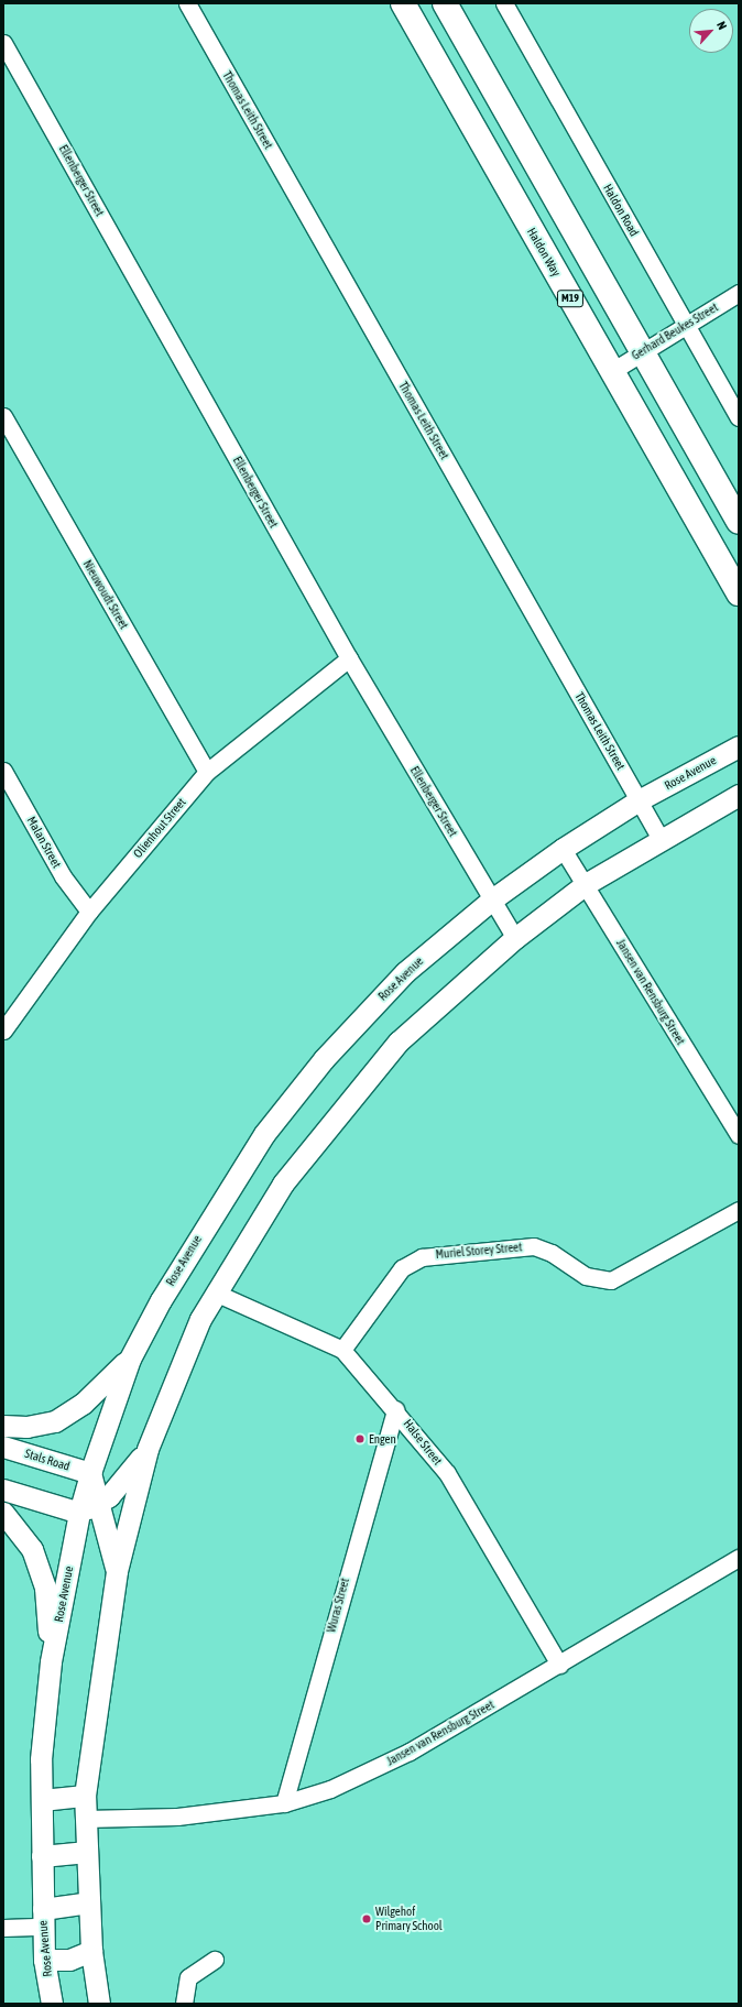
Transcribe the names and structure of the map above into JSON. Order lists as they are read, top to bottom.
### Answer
{
  "streets": {
    "highway": ["Haldon Way", "M19"],
    "street": [
      "Thomas Leith Street",
      "Ellenberger Street",
      "Haldon Road",
      "Gerhard Beukes Street",
      "Nieuwoudt Street",
      "Rose Avenue",
      "Olienhout Street",
      "Malan Street",
      "Jansen van Rensburg Street",
      "Muriel Storey Street",
      "Halse Street",
      "Stals Road",
      "Wuras Street"
    ]
  },
  "crossings": [
    ["Thomas Leith Street", "Rose Avenue"],
    ["Ellenberger Street", "Rose Avenue"],
    ["Ellenberger Street", "Olienhout Street"],
    ["Haldon Road", "Gerhard Beukes Street"],
    ["Haldon Way", "Gerhard Beukes Street"],
    ["Nieuwoudt Street", "Olienhout Street"],
    ["Rose Avenue", "Jansen van Rensburg Street"],
    ["Rose Avenue", "Stals Road"],
    ["Olienhout Street", "Malan Street"],
    ["Jansen van Rensburg Street", "Halse Street"],
    ["Jansen van Rensburg Street", "Wuras Street"],
    ["Muriel Storey Street", "Halse Street"],
    ["Halse Street", "Wuras Street"]
  ],
  "places": ["Engen", "Wilgehof Primary School"],
  "north": "top right"
}
